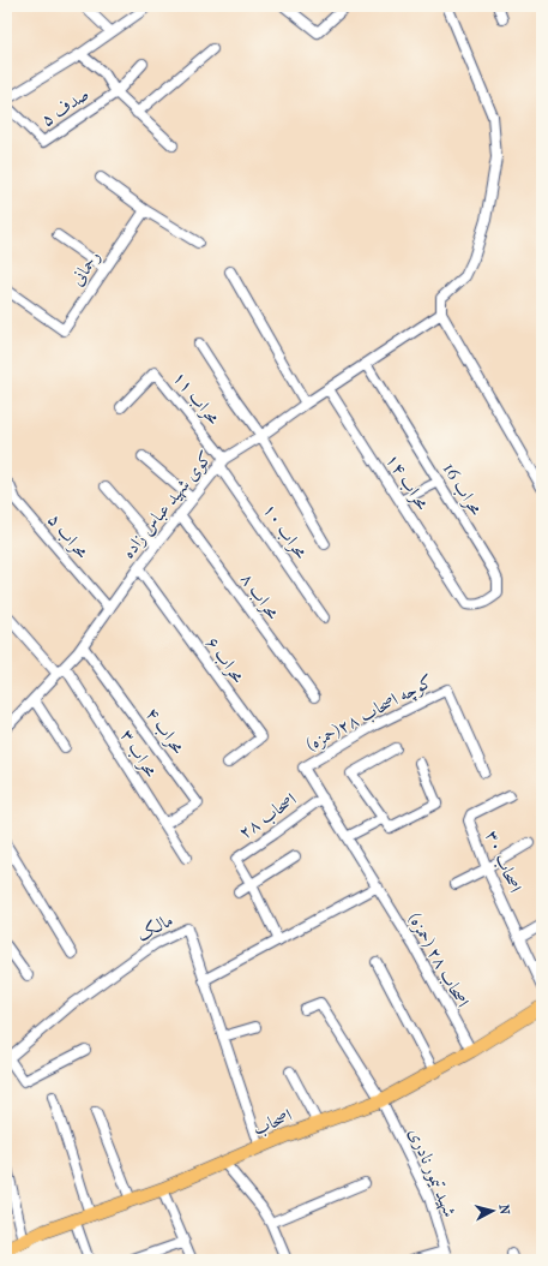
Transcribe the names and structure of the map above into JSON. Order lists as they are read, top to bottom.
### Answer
{
  "streets": {
    "main road": ["اصحاب"],
    "street": [
      "صدف ۵",
      "رحمانی",
      "محراب ۱۱",
      "محراب ۱۴",
      "محراب 16",
      "کوی شهید عباس زاده",
      "محراب ۱۰",
      "محراب ۵",
      "محراب ۸",
      "محراب ۶",
      "کوچه اصحاب ۲۸(حمزه)",
      "محراب ۴",
      "محراب ۳",
      "اصحاب ۲۸",
      "اصحاب ۳۰",
      "مالک",
      "اصحاب ۲۸ (حمزه)",
      "شهید تیمور نادری"
    ]
  },
  "crossings": [
    ["محراب ۱۱", "کوی شهید عباس زاده"],
    ["محراب ۱۱", "محراب ۱۰"],
    ["محراب ۱۴", "محراب 16"],
    ["محراب ۱۴", "کوی شهید عباس زاده"],
    ["محراب 16", "کوی شهید عباس زاده"],
    ["کوی شهید عباس زاده", "محراب ۱۰"],
    ["کوی شهید عباس زاده", "محراب ۵"],
    ["کوی شهید عباس زاده", "محراب ۸"],
    ["کوی شهید عباس زاده", "محراب ۶"],
    ["کوی شهید عباس زاده", "محراب ۴"],
    ["کوی شهید عباس زاده", "محراب ۳"],
    ["کوچه اصحاب ۲۸(حمزه)", "اصحاب ۲۸ (حمزه)"],
    ["محراب ۴", "محراب ۳"],
    ["اصحاب ۲۸", "اصحاب ۲۸ (حمزه)"],
    ["مالک", "اصحاب"],
    ["اصحاب ۲۸ (حمزه)", "اصحاب"],
    ["اصحاب", "شهید تیمور نادری"]
  ],
  "north": "right"
}
